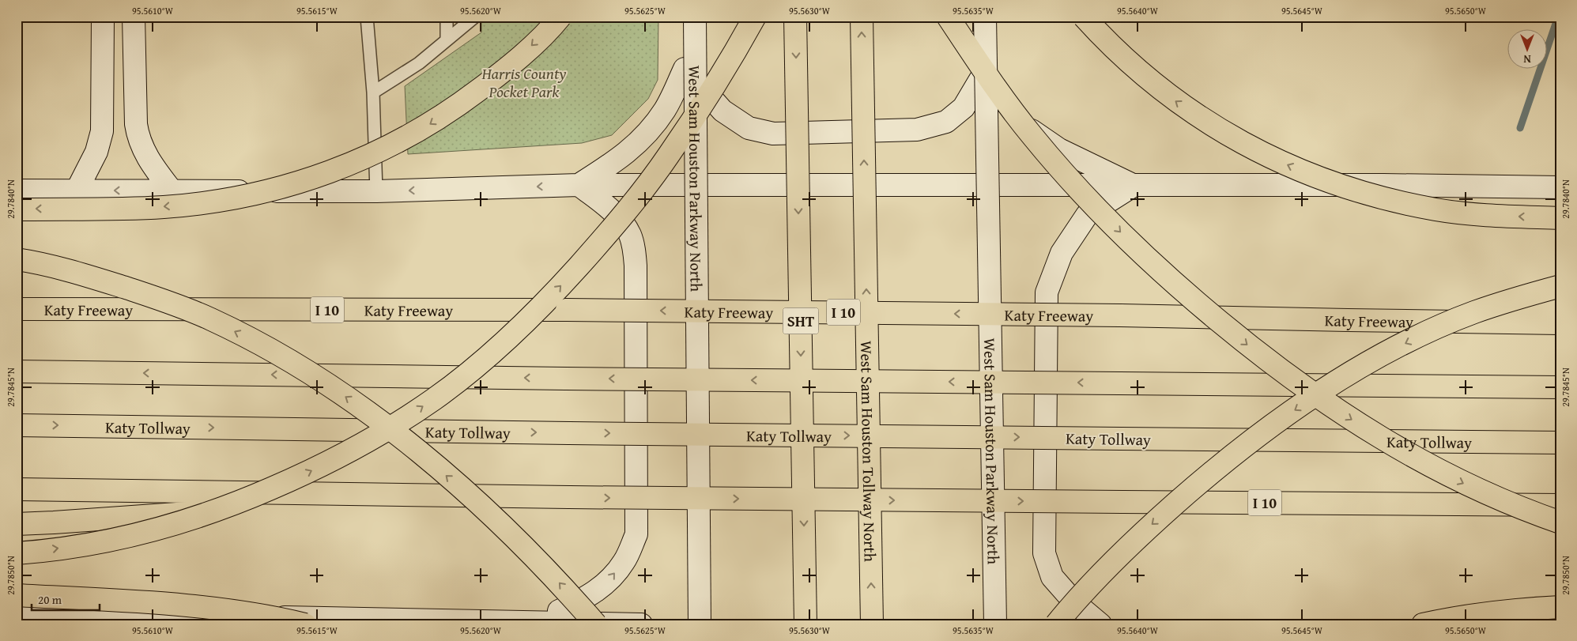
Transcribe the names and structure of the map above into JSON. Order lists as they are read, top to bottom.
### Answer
{
  "streets": {
    "highway": [
      "Katy Freeway",
      "I 10",
      "SHT",
      "Katy Tollway",
      "West Sam Houston Tollway North"
    ],
    "main road": ["West Sam Houston Parkway North"]
  },
  "parks": ["Harris County Pocket Park"],
  "scale_bar": "20 m",
  "north": "bottom",
  "coordinates": [
    "95.5610°W",
    "95.5615°W",
    "95.5620°W",
    "95.5625°W",
    "95.5630°W",
    "95.5635°W",
    "95.5640°W",
    "95.5645°W",
    "95.5650°W",
    "29.7840°N",
    "29.7845°N",
    "29.7850°N"
  ]
}
